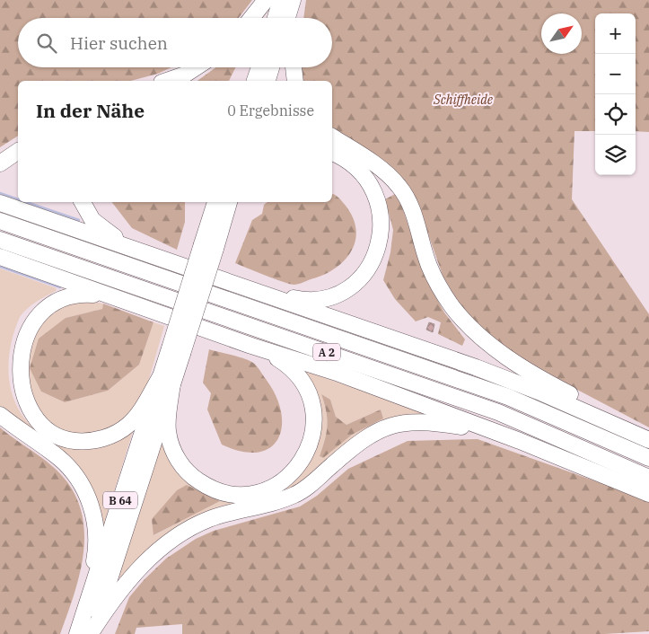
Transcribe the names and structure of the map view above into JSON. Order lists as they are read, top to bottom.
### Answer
{
  "streets": {
    "highway": ["A 2", "B 64"]
  },
  "parks": ["Schiffheide"],
  "north": "top right",
  "page": {
    "map_buttons": ["+", "−"],
    "search": "Hier suchen",
    "heading": ["In der Nähe", "0 Ergebnisse"]
  }
}
